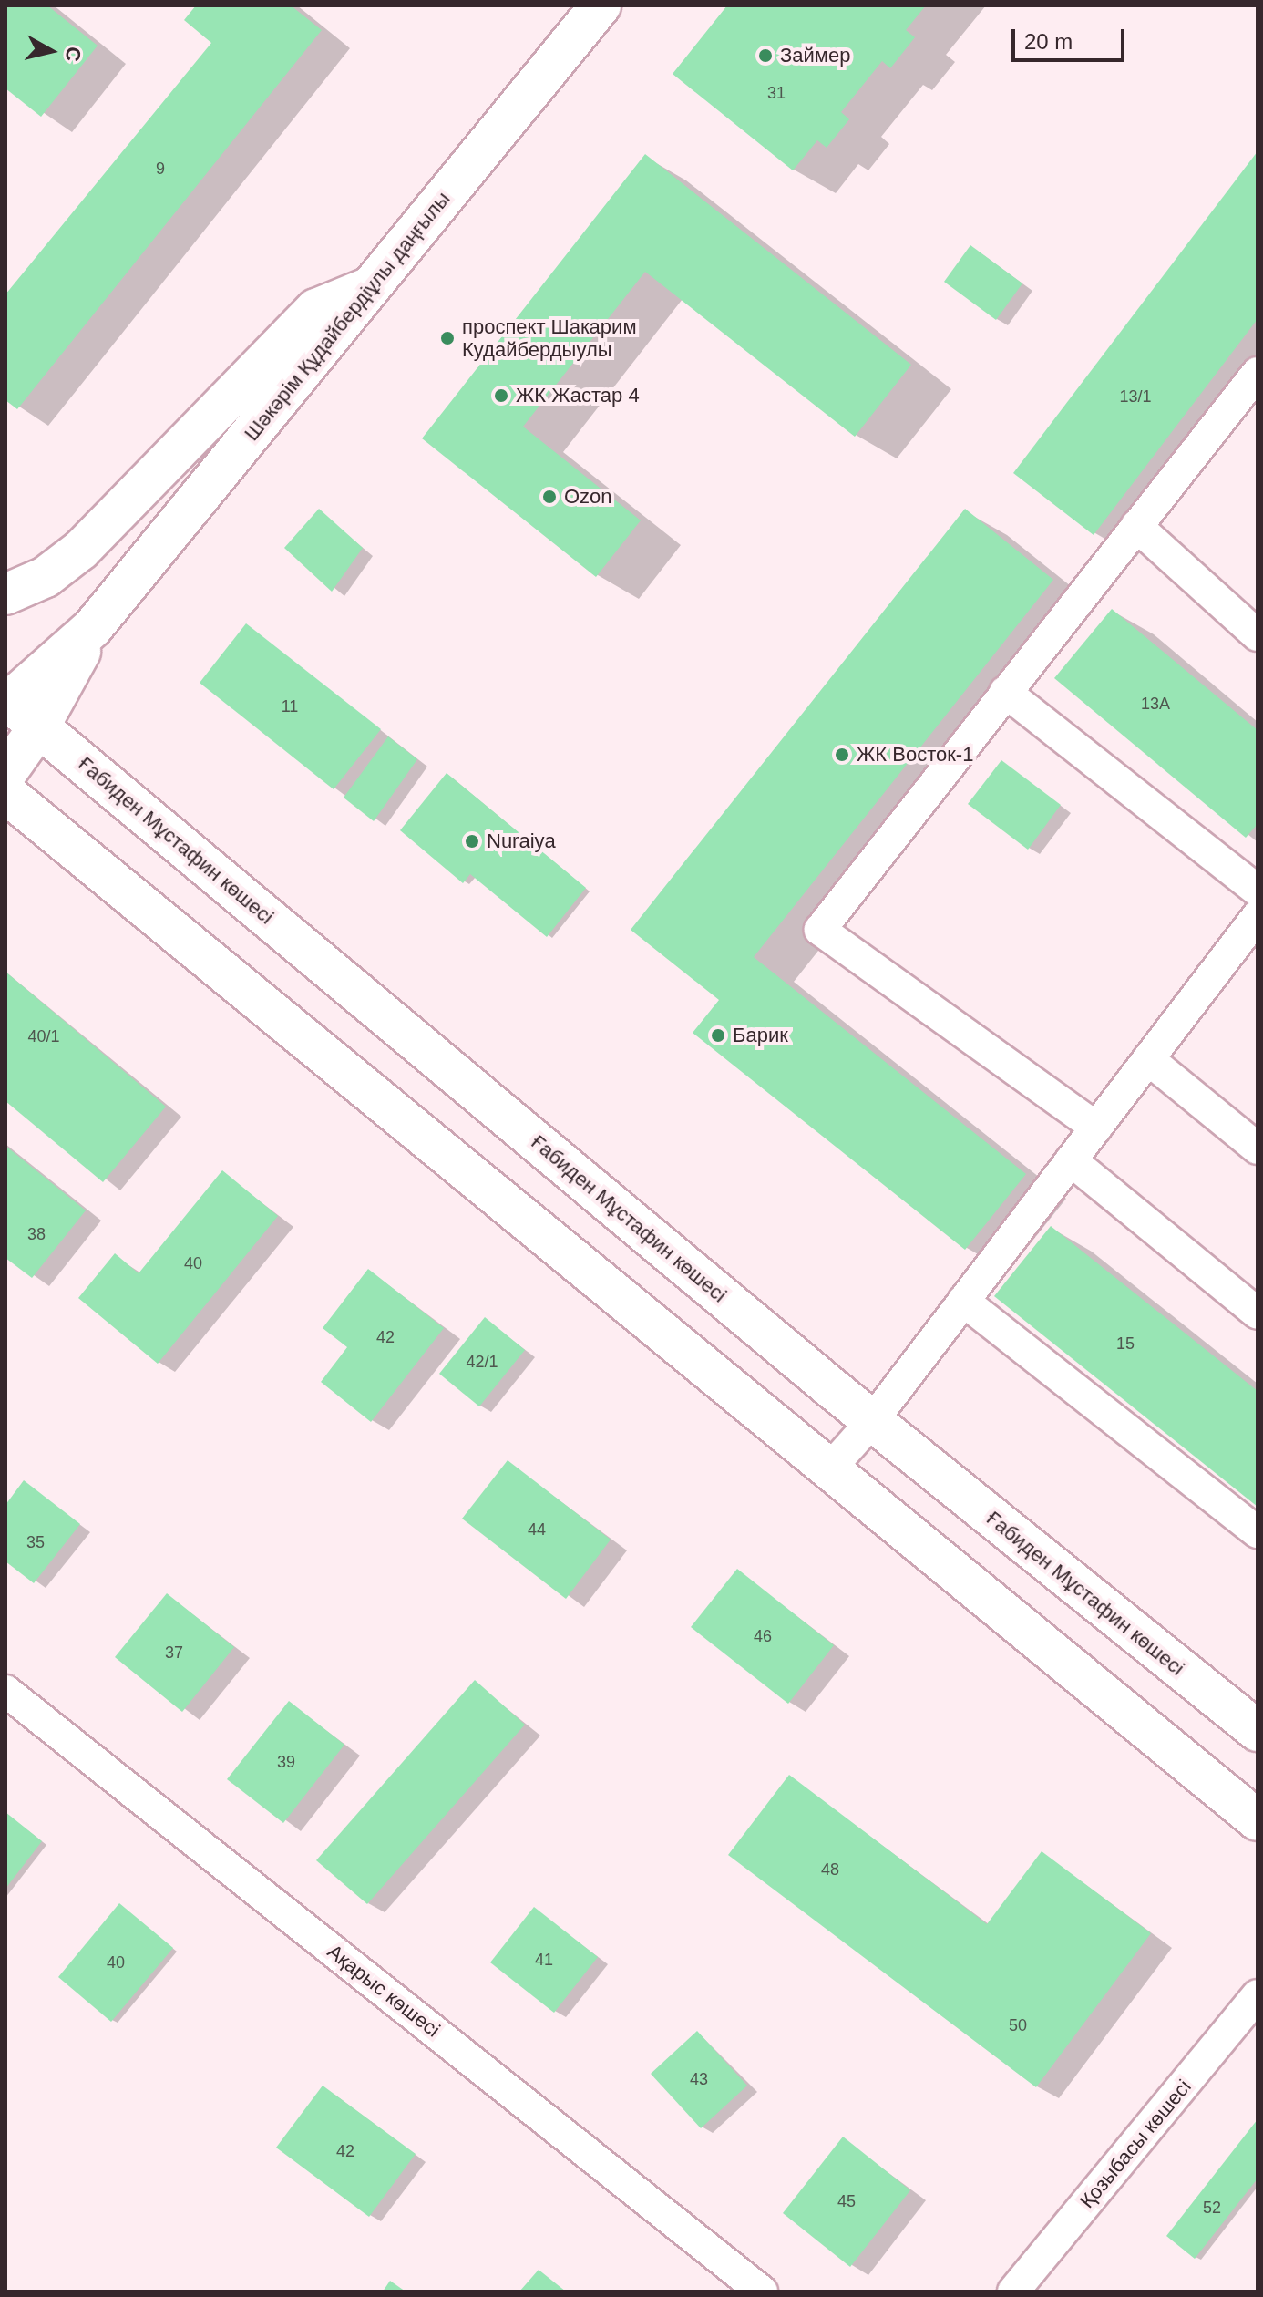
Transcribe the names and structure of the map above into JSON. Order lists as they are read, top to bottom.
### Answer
{
  "streets": {
    "street": [
      "Шәкәрім Құдайбердіұлы даңғылы",
      "Ғабиден Мұстафин көшесі",
      "Ақарыс көшесі",
      "Қозыбасы көшесі"
    ]
  },
  "crossings": [
    ["Шәкәрім Құдайбердіұлы даңғылы", "Ғабиден Мұстафин көшесі"]
  ],
  "places": [
    "Займер",
    "проспект Шaкaрим Кудайбердыулы",
    "ЖК Жастар 4",
    "Ozon",
    "ЖК Восток-1",
    "Nuraiya",
    "Барик"
  ],
  "house_numbers": [
    "31",
    "9",
    "13/1",
    "13А",
    "11",
    "40/1",
    "38",
    "40",
    "42",
    "15",
    "42/1",
    "44",
    "35",
    "46",
    "37",
    "39",
    "48",
    "41",
    "40",
    "50",
    "43",
    "42",
    "45",
    "52"
  ],
  "scale_bar": "20 m",
  "north": "right"
}
